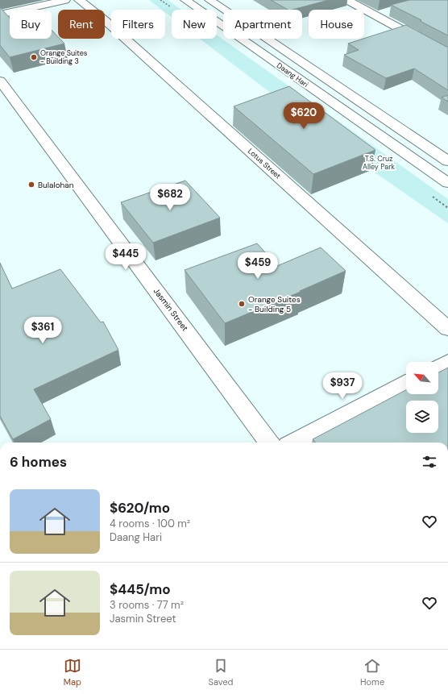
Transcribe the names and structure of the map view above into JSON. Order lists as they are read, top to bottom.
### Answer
{
  "streets": {
    "street": ["Daang Hari", "Lotus Street", "Jasmin Street"]
  },
  "parks": ["T.S. Cruz Alley Park"],
  "places": ["Orange Suites - Building 3", "Bulalohan", "Orange Suites - Building 5"],
  "north": "top left",
  "page": {
    "chip": [
      "Buy",
      "Rent",
      "Filters",
      "New",
      "Apartment",
      "House"
    ],
    "price": [
      "$620",
      "$682",
      "$445",
      "$459",
      "$361",
      "$937"
    ],
    "heading": "6 homes",
    "list": [
      {
        "name": "$620/mo",
        "note": "4 rooms · 100 m² · Daang Hari"
      },
      {
        "name": "$445/mo",
        "note": "3 rooms · 77 m² · Jasmin Street"
      }
    ],
    "tabs": ["Map", "Saved", "Home"]
  }
}
